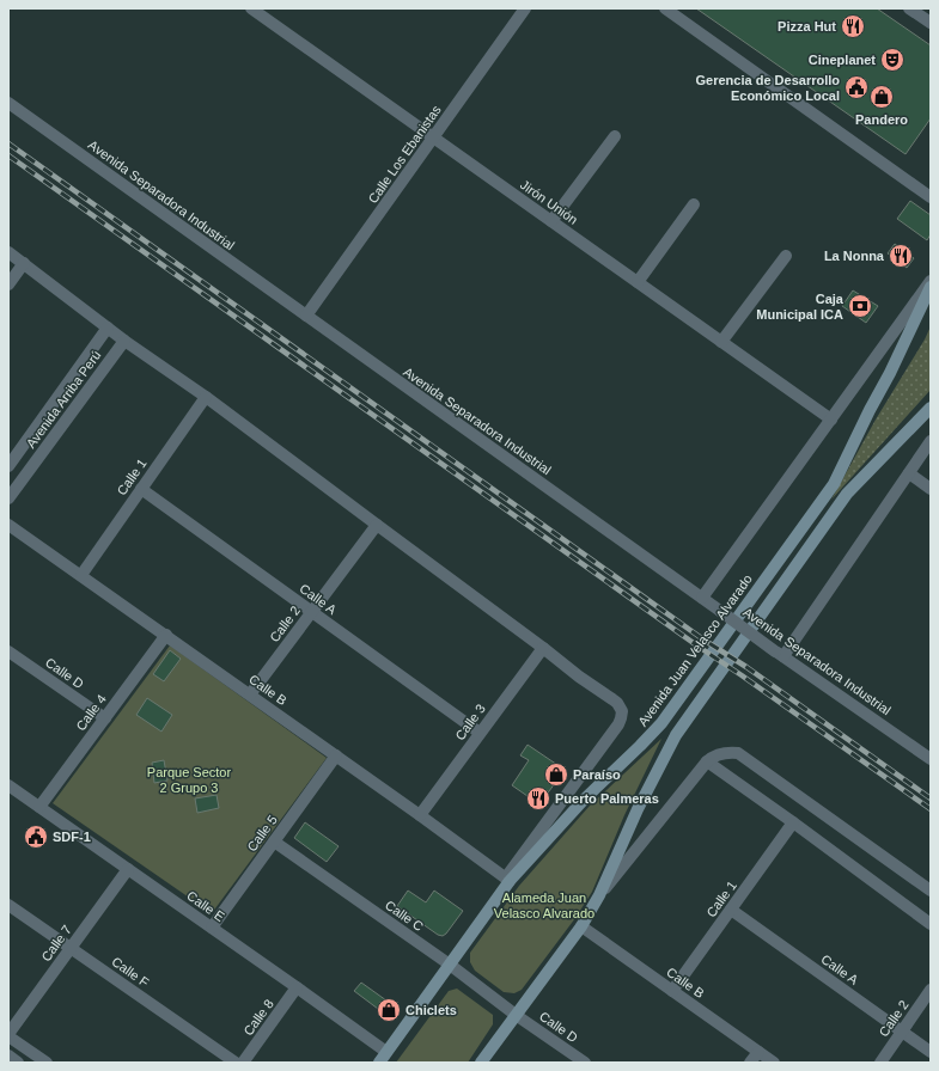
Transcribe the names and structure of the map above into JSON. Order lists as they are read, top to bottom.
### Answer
{
  "streets": {
    "main road": ["Avenida Juan Velasco Alvarado"],
    "street": [
      "Calle Los Ebanistas",
      "Avenida Separadora Industrial",
      "Jirón Unión",
      "Avenida Arriba Perú",
      "Calle 1",
      "Calle A",
      "Calle 2",
      "Calle D",
      "Calle B",
      "Calle 4",
      "Calle 3",
      "Calle 5",
      "Calle E",
      "Calle C",
      "Calle 7",
      "Calle F",
      "Calle 8"
    ]
  },
  "crossings": [
    ["Calle Los Ebanistas", "Avenida Separadora Industrial"],
    ["Calle Los Ebanistas", "Jirón Unión"],
    ["Avenida Separadora Industrial", "Avenida Juan Velasco Alvarado"],
    ["Jirón Unión", "Avenida Juan Velasco Alvarado"],
    ["Calle 1", "Calle A"],
    ["Calle 1", "Calle B"],
    ["Calle A", "Calle 2"],
    ["Calle A", "Calle 3"],
    ["Calle 2", "Calle B"],
    ["Avenida Juan Velasco Alvarado", "Calle B"],
    ["Avenida Juan Velasco Alvarado", "Calle 3"],
    ["Avenida Juan Velasco Alvarado", "Calle E"],
    ["Avenida Juan Velasco Alvarado", "Calle C"],
    ["Calle D", "Calle 4"],
    ["Calle D", "Calle C"],
    ["Calle B", "Calle 4"],
    ["Calle B", "Calle 3"],
    ["Calle B", "Calle 5"],
    ["Calle 4", "Calle E"],
    ["Calle 5", "Calle E"],
    ["Calle 5", "Calle C"],
    ["Calle E", "Calle 7"],
    ["Calle E", "Calle 8"],
    ["Calle 7", "Calle F"]
  ],
  "parks": ["Parque Sector 2 Grupo 3", "Alameda Juan Velasco Alvarado"],
  "places": {
    "restaurant": ["Pizza Hut", "La Nonna", "Puerto Palmeras"],
    "theatre": ["Cineplanet"],
    "public building": ["Gerencia de Desarrollo Económico Local", "SDF-1"],
    "shop": ["Pandero", "Paraíso", "Chiclets"],
    "bank": ["Caja Municipal ICA"]
  }
}
